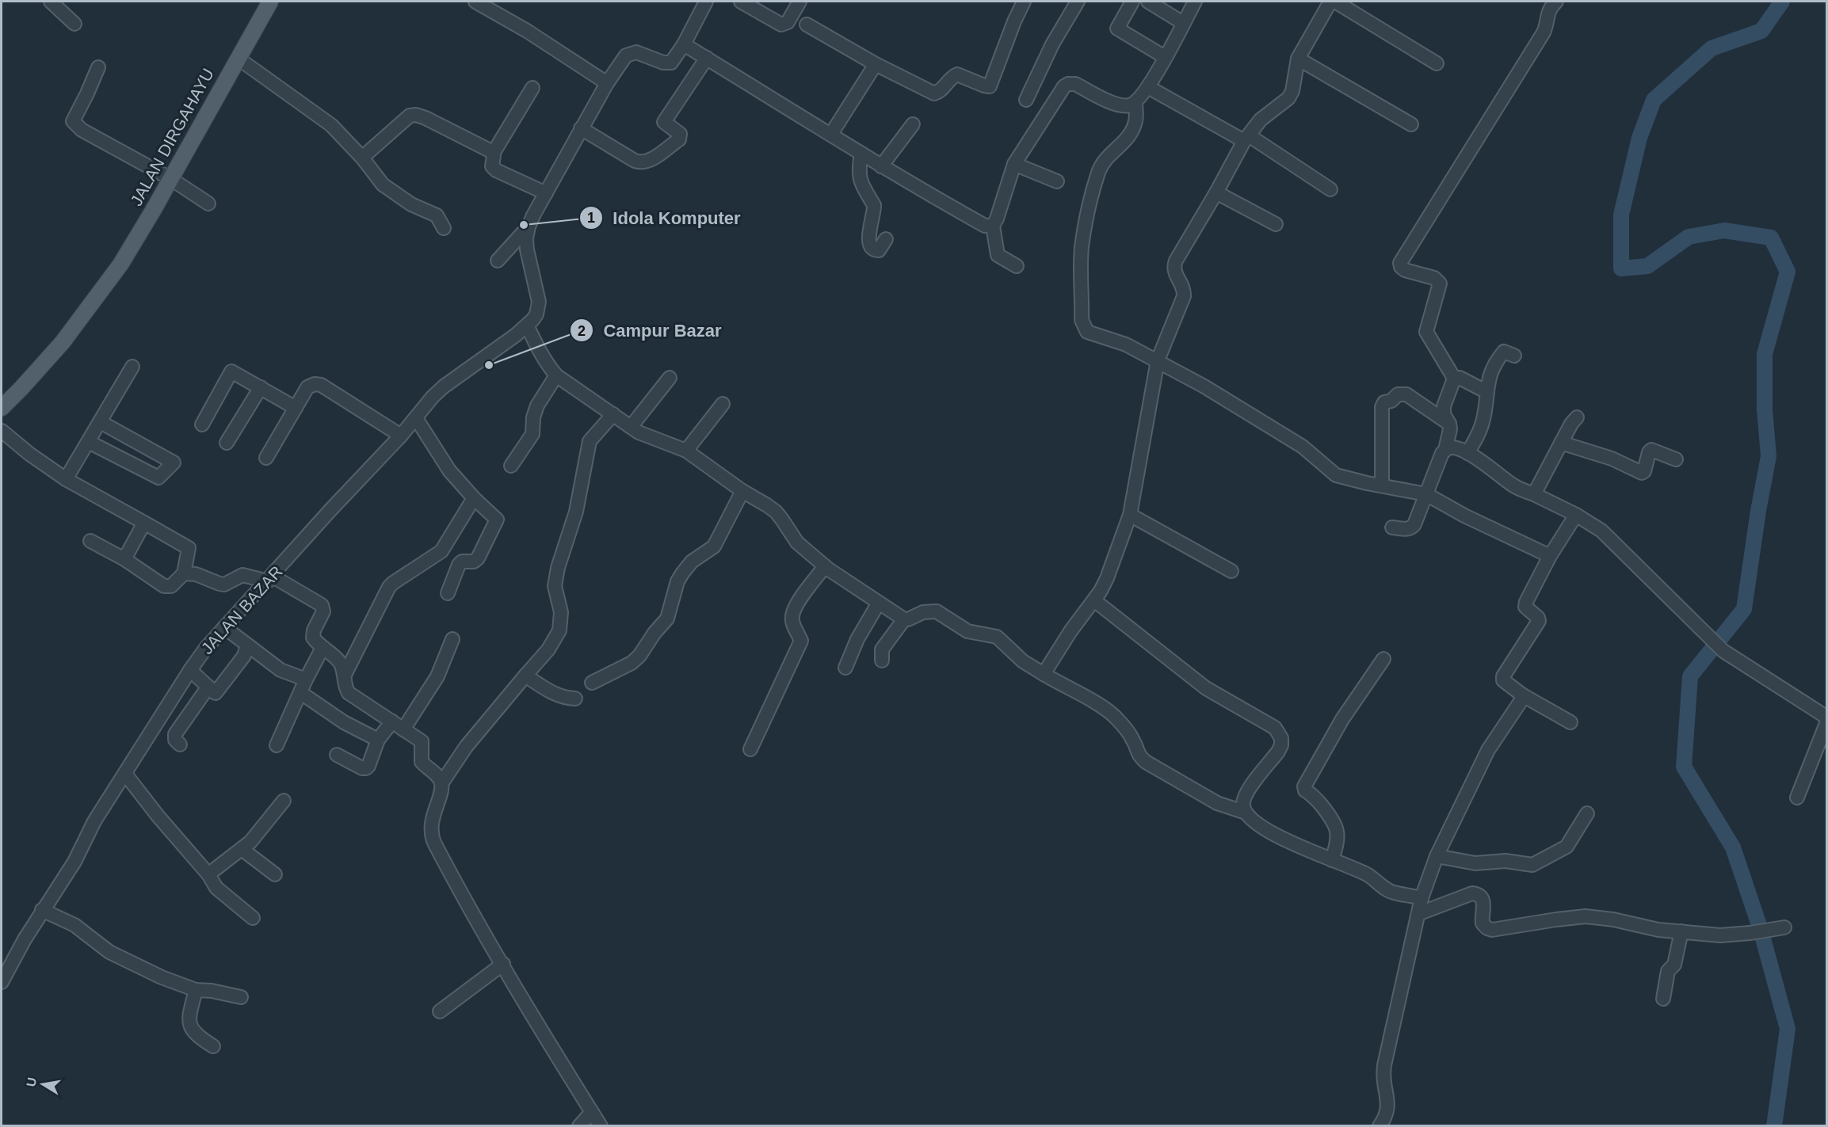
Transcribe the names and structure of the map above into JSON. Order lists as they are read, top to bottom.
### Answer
{
  "streets": {
    "main road": ["JALAN DIRGAHAYU"],
    "street": ["JALAN BAZAR"]
  },
  "places": ["Idola Komputer", "Campur Bazar"],
  "north": "left"
}
